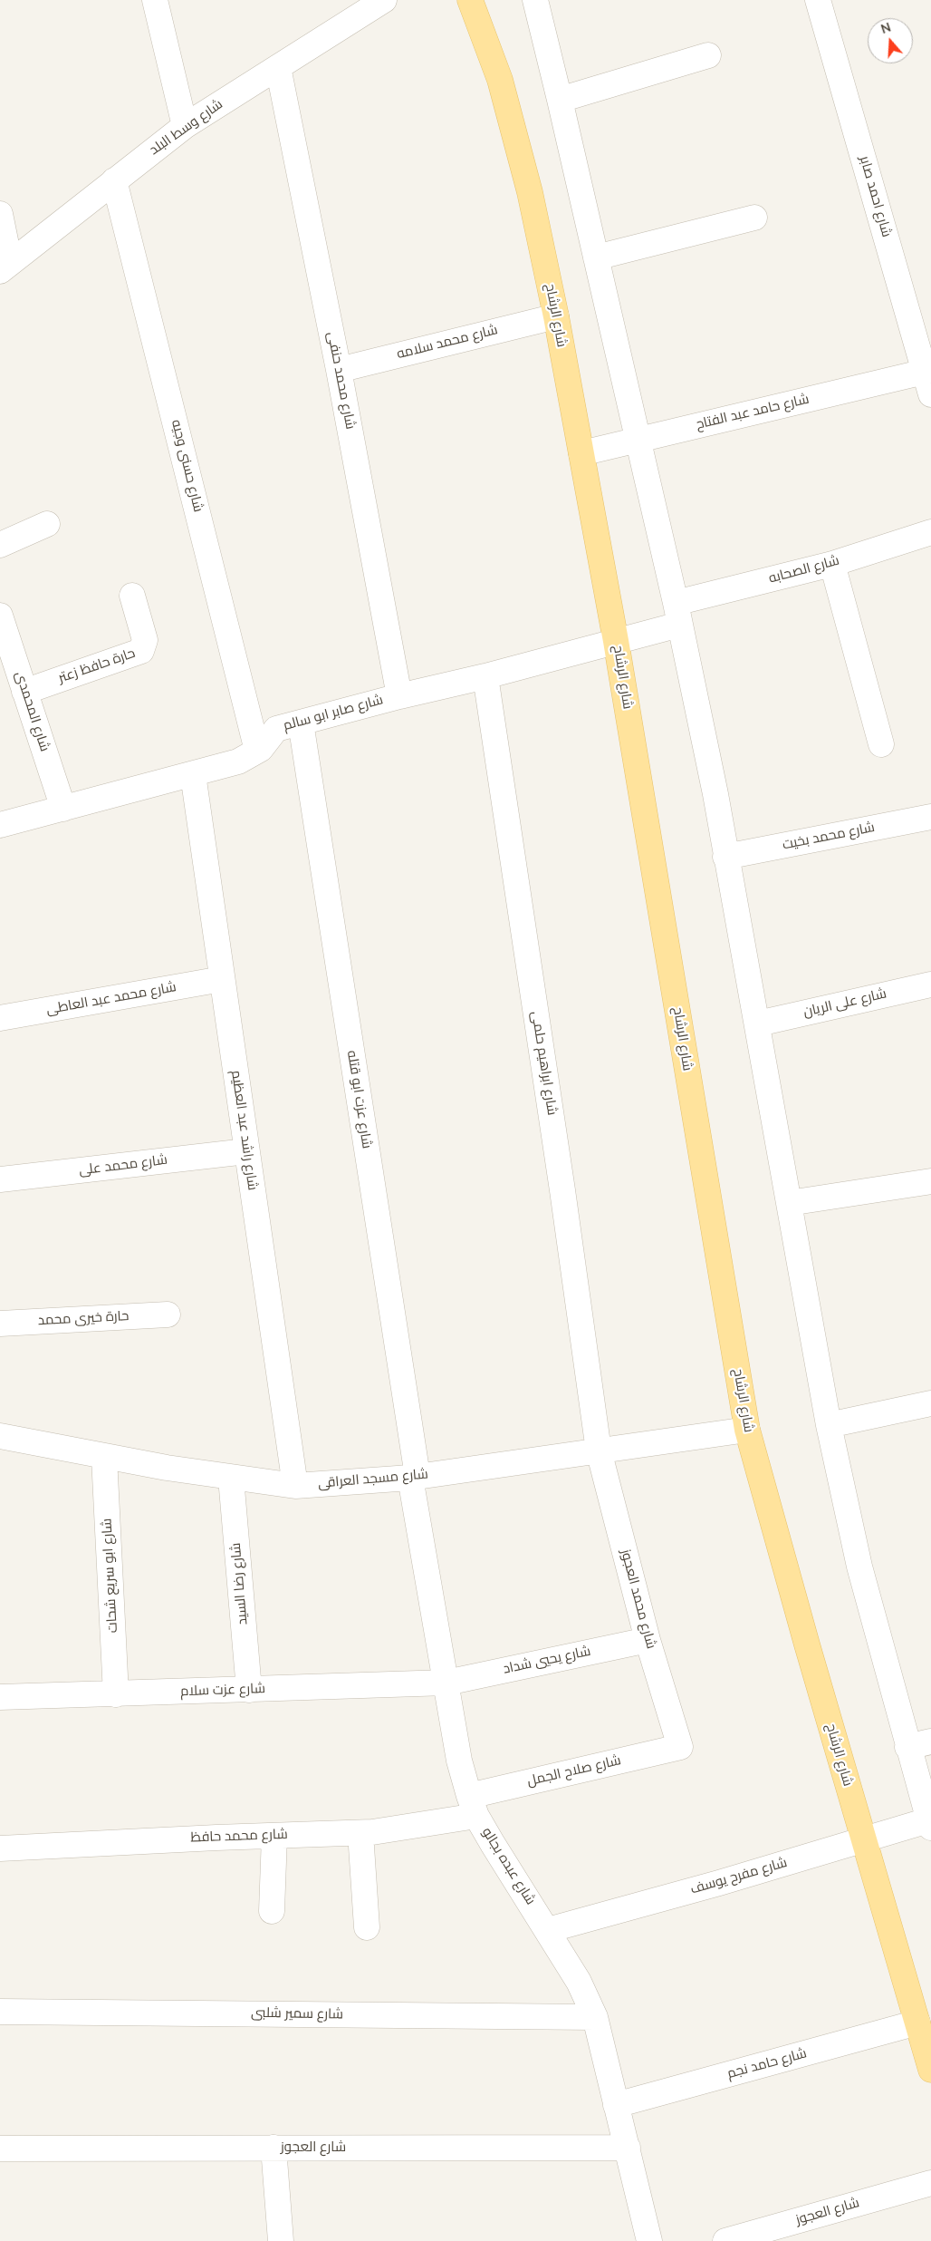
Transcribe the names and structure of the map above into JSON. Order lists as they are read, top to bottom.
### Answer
{
  "streets": {
    "main road": ["شارع الرشاح"],
    "street": [
      "شارع وسط البلد",
      "شارع احمد صابر",
      "شارع محمد سلامه",
      "شارع محمد حنفى",
      "شارع حامد عبد الفتاح",
      "شارع حسنى وجيه",
      "شارع الصحابه",
      "حارة حافظ زعتر",
      "شارع المحمدى",
      "شارع صابر ابو سالم",
      "شارع محمد بخيت",
      "شارع محمد عبد العاطى",
      "شارع على الريان",
      "شارع ابراهيم حلمى",
      "شارع عزت ابو قتله",
      "شارع راشد عبد العظيم",
      "شارع محمد على",
      "حارة خيرى محمد",
      "شارع مسجد العراقى",
      "شارع ابو سريع شحات",
      "شارع رضا السيد",
      "شارع محمد العجوز",
      "شارع يحيي شداد",
      "شارع عزت سلام",
      "شارع صلاح الجمل",
      "شارع محمد حافظ",
      "شارع عبده بجالو",
      "شارع مفرح يوسف",
      "شارع سمير شلبى",
      "شارع حامد نجم",
      "شارع العجوز"
    ]
  },
  "crossings": [
    ["شارع وسط البلد", "شارع محمد حنفى"],
    ["شارع وسط البلد", "شارع حسنى وجيه"],
    ["شارع احمد صابر", "شارع حامد عبد الفتاح"],
    ["شارع الرشاح", "شارع محمد سلامه"],
    ["شارع الرشاح", "شارع حامد عبد الفتاح"],
    ["شارع الرشاح", "شارع صابر ابو سالم"],
    ["شارع الرشاح", "شارع مسجد العراقى"],
    ["شارع الرشاح", "شارع مفرح يوسف"],
    ["شارع الرشاح", "شارع حامد نجم"],
    ["شارع محمد سلامه", "شارع محمد حنفى"],
    ["شارع محمد حنفى", "شارع صابر ابو سالم"],
    ["شارع حسنى وجيه", "شارع صابر ابو سالم"],
    ["شارع الصحابه", "شارع صابر ابو سالم"],
    ["حارة حافظ زعتر", "شارع المحمدى"],
    ["شارع المحمدى", "شارع صابر ابو سالم"],
    ["شارع صابر ابو سالم", "شارع ابراهيم حلمى"],
    ["شارع صابر ابو سالم", "شارع عزت ابو قتله"],
    ["شارع صابر ابو سالم", "شارع راشد عبد العظيم"],
    ["شارع محمد عبد العاطى", "شارع راشد عبد العظيم"],
    ["شارع ابراهيم حلمى", "شارع مسجد العراقى"],
    ["شارع ابراهيم حلمى", "شارع محمد العجوز"],
    ["شارع عزت ابو قتله", "شارع مسجد العراقى"],
    ["شارع عزت ابو قتله", "شارع عبده بجالو"],
    ["شارع راشد عبد العظيم", "شارع محمد على"],
    ["شارع راشد عبد العظيم", "شارع مسجد العراقى"],
    ["شارع مسجد العراقى", "شارع ابو سريع شحات"],
    ["شارع مسجد العراقى", "شارع رضا السيد"],
    ["شارع مسجد العراقى", "شارع محمد العجوز"],
    ["شارع مسجد العراقى", "شارع عبده بجالو"],
    ["شارع ابو سريع شحات", "شارع عزت سلام"],
    ["شارع رضا السيد", "شارع عزت سلام"],
    ["شارع محمد العجوز", "شارع يحيي شداد"],
    ["شارع محمد العجوز", "شارع صلاح الجمل"],
    ["شارع يحيي شداد", "شارع عزت سلام"],
    ["شارع يحيي شداد", "شارع عبده بجالو"],
    ["شارع عزت سلام", "شارع عبده بجالو"],
    ["شارع صلاح الجمل", "شارع محمد حافظ"],
    ["شارع صلاح الجمل", "شارع عبده بجالو"],
    ["شارع محمد حافظ", "شارع عبده بجالو"],
    ["شارع عبده بجالو", "شارع مفرح يوسف"],
    ["شارع عبده بجالو", "شارع سمير شلبى"],
    ["شارع عبده بجالو", "شارع حامد نجم"],
    ["شارع عبده بجالو", "شارع العجوز"]
  ],
  "north": "top"
}
